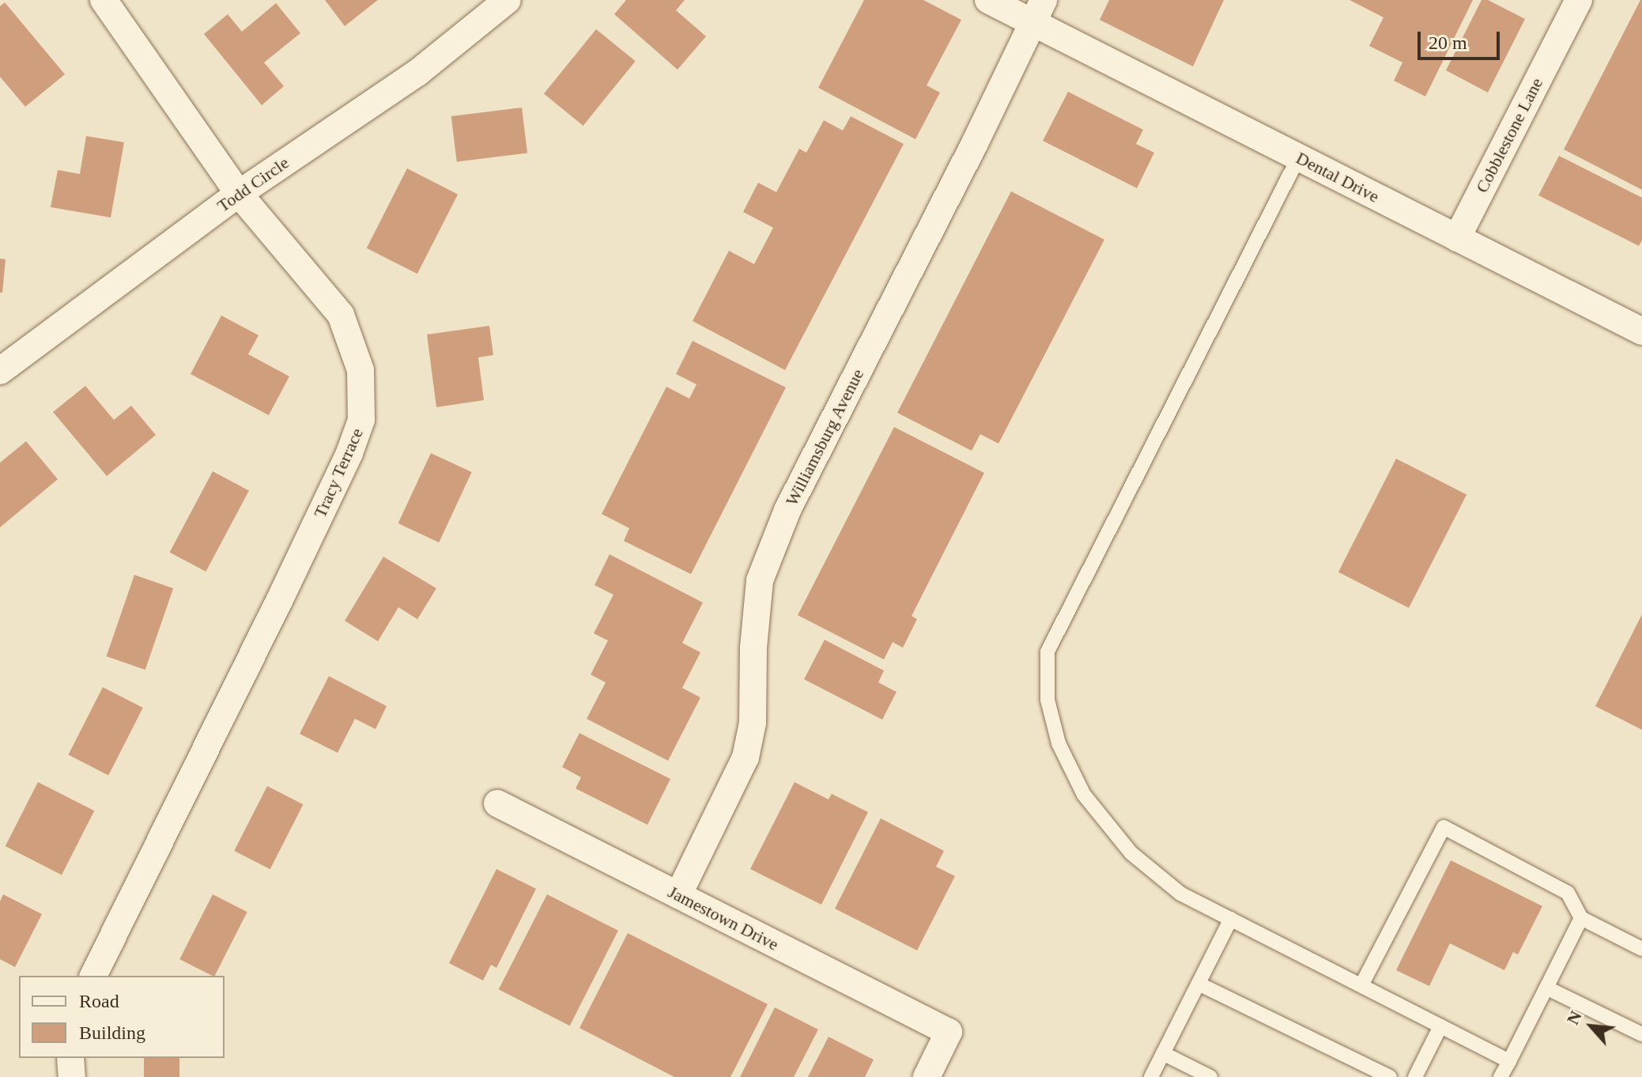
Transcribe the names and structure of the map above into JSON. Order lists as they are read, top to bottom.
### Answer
{
  "streets": {
    "street": [
      "Cobblestone Lane",
      "Dental Drive",
      "Todd Circle",
      "Williamsburg Avenue",
      "Tracy Terrace",
      "Jamestown Drive"
    ]
  },
  "crossings": [
    ["Cobblestone Lane", "Dental Drive"],
    ["Dental Drive", "Williamsburg Avenue"],
    ["Todd Circle", "Tracy Terrace"],
    ["Williamsburg Avenue", "Jamestown Drive"]
  ],
  "legend": ["Road", "Building"],
  "scale_bar": "20 m",
  "north": "top left"
}
